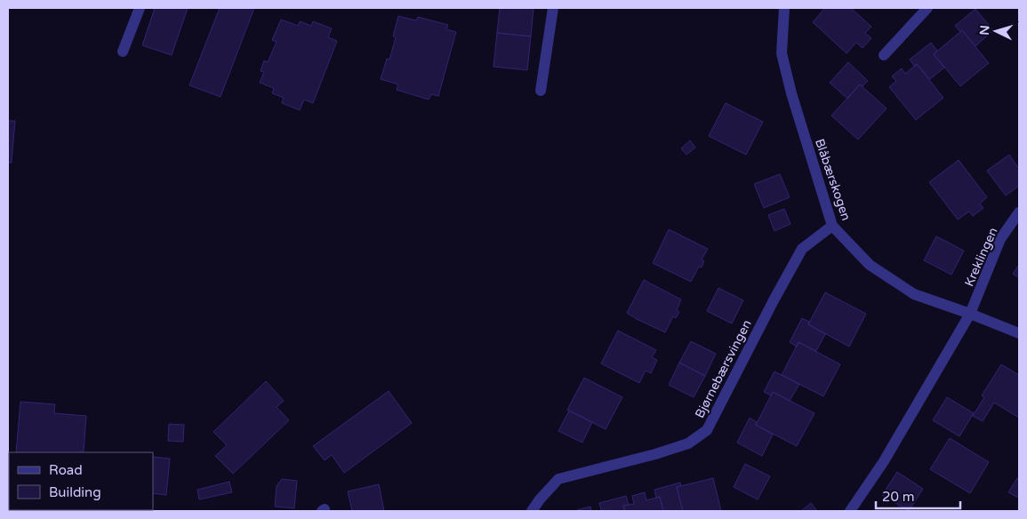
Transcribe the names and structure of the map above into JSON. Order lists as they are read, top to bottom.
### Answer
{
  "streets": {
    "street": ["Blåbærskogen", "Kreklingen", "Bjørnebærsvingen"]
  },
  "crossings": [
    ["Blåbærskogen", "Kreklingen"],
    ["Blåbærskogen", "Bjørnebærsvingen"]
  ],
  "legend": ["Road", "Building"],
  "scale_bar": "20 m",
  "north": "left"
}
